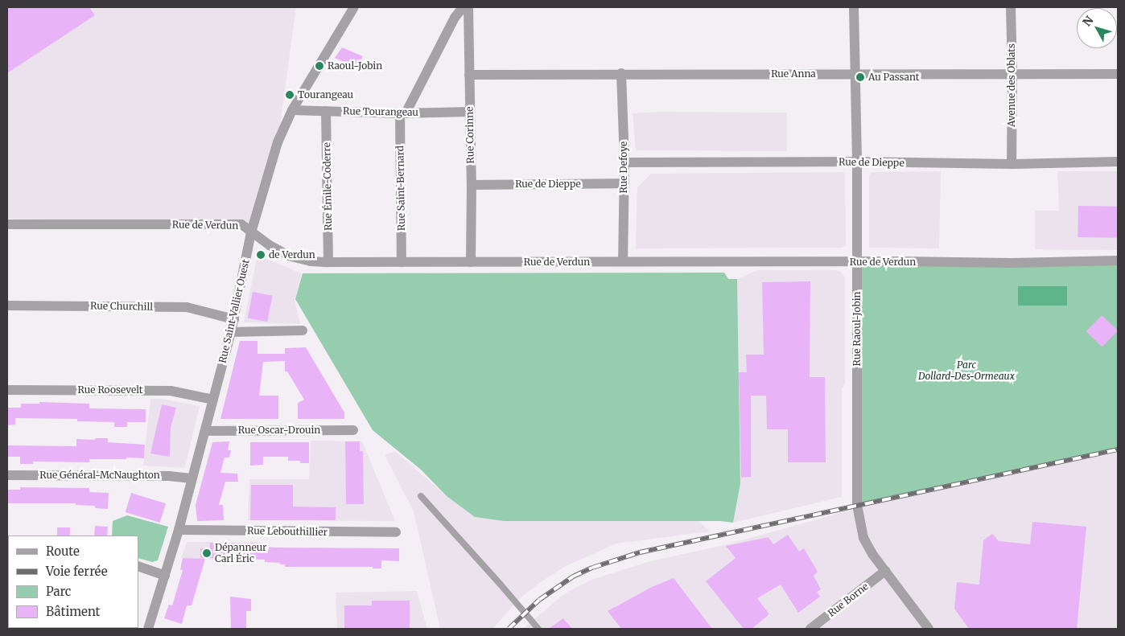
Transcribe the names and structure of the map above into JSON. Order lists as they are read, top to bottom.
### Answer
{
  "streets": {
    "street": [
      "Rue Anna",
      "Avenue des Oblats",
      "Rue Tourangeau",
      "Rue Corinne",
      "Rue de Dieppe",
      "Rue Defoye",
      "Rue Émile-Coderre",
      "Rue Saint-Bernard",
      "Rue de Verdun",
      "Rue Churchill",
      "Rue Saint-Vallier Ouest",
      "Rue Raoul-Jobin",
      "Rue Roosevelt",
      "Rue Oscar-Drouin",
      "Rue Général-McNaughton",
      "Rue Lebouthillier",
      "Rue Borne"
    ]
  },
  "crossings": [
    ["Rue Anna", "Avenue des Oblats"],
    ["Rue Anna", "Rue Corinne"],
    ["Rue Anna", "Rue Defoye"],
    ["Rue Anna", "Rue Raoul-Jobin"],
    ["Avenue des Oblats", "Rue de Dieppe"],
    ["Rue Tourangeau", "Rue Corinne"],
    ["Rue Tourangeau", "Rue Émile-Coderre"],
    ["Rue Tourangeau", "Rue Saint-Bernard"],
    ["Rue Tourangeau", "Rue Saint-Vallier Ouest"],
    ["Rue Corinne", "Rue de Dieppe"],
    ["Rue Corinne", "Rue de Verdun"],
    ["Rue de Dieppe", "Rue Defoye"],
    ["Rue de Dieppe", "Rue Raoul-Jobin"],
    ["Rue Defoye", "Rue de Verdun"],
    ["Rue Émile-Coderre", "Rue de Verdun"],
    ["Rue Saint-Bernard", "Rue de Verdun"],
    ["Rue de Verdun", "Rue Saint-Vallier Ouest"],
    ["Rue de Verdun", "Rue Raoul-Jobin"],
    ["Rue Churchill", "Rue Saint-Vallier Ouest"],
    ["Rue Saint-Vallier Ouest", "Rue Roosevelt"],
    ["Rue Saint-Vallier Ouest", "Rue Oscar-Drouin"],
    ["Rue Saint-Vallier Ouest", "Rue Général-McNaughton"],
    ["Rue Saint-Vallier Ouest", "Rue Lebouthillier"],
    ["Rue Raoul-Jobin", "Rue Borne"]
  ],
  "parks": ["Parc Dollard-Des-Ormeaux"],
  "places": [
    "Raoul-Jobin",
    "Au Passant",
    "Tourangeau",
    "de Verdun",
    "Dépanneur Carl Éric"
  ],
  "legend": [
    "Route",
    "Voie ferrée",
    "Parc",
    "Bâtiment"
  ],
  "north": "top left"
}
